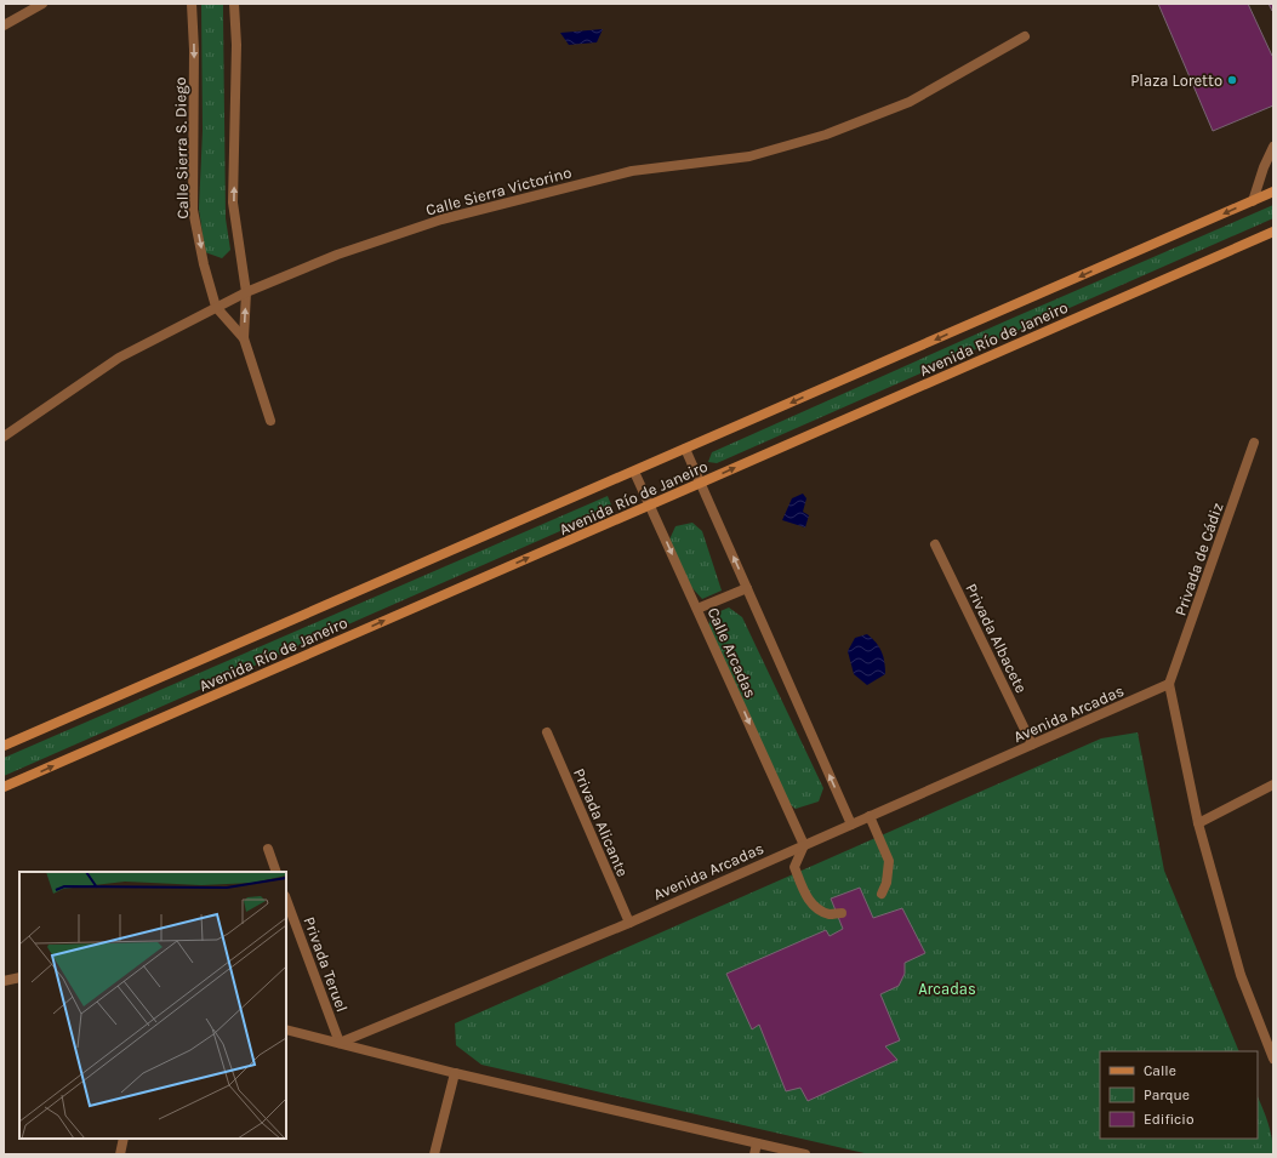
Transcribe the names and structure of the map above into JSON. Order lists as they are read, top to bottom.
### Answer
{
  "streets": {
    "street": [
      "Calle Sierra S. Diego",
      "Calle Sierra Victorino",
      "Avenida Río de Janeiro",
      "Privada de Cádiz",
      "Privada Albacete",
      "Calle Arcadas",
      "Avenida Arcadas",
      "Privada Alicante",
      "Privada Teruel"
    ]
  },
  "crossings": [
    ["Calle Sierra S. Diego", "Calle Sierra Victorino"],
    ["Avenida Río de Janeiro", "Calle Arcadas"],
    ["Privada de Cádiz", "Avenida Arcadas"],
    ["Privada Albacete", "Avenida Arcadas"],
    ["Calle Arcadas", "Avenida Arcadas"],
    ["Avenida Arcadas", "Privada Alicante"],
    ["Avenida Arcadas", "Privada Teruel"]
  ],
  "parks": ["Arcadas"],
  "places": ["Plaza Loretto"],
  "legend": ["Calle", "Parque", "Edificio"]
}
